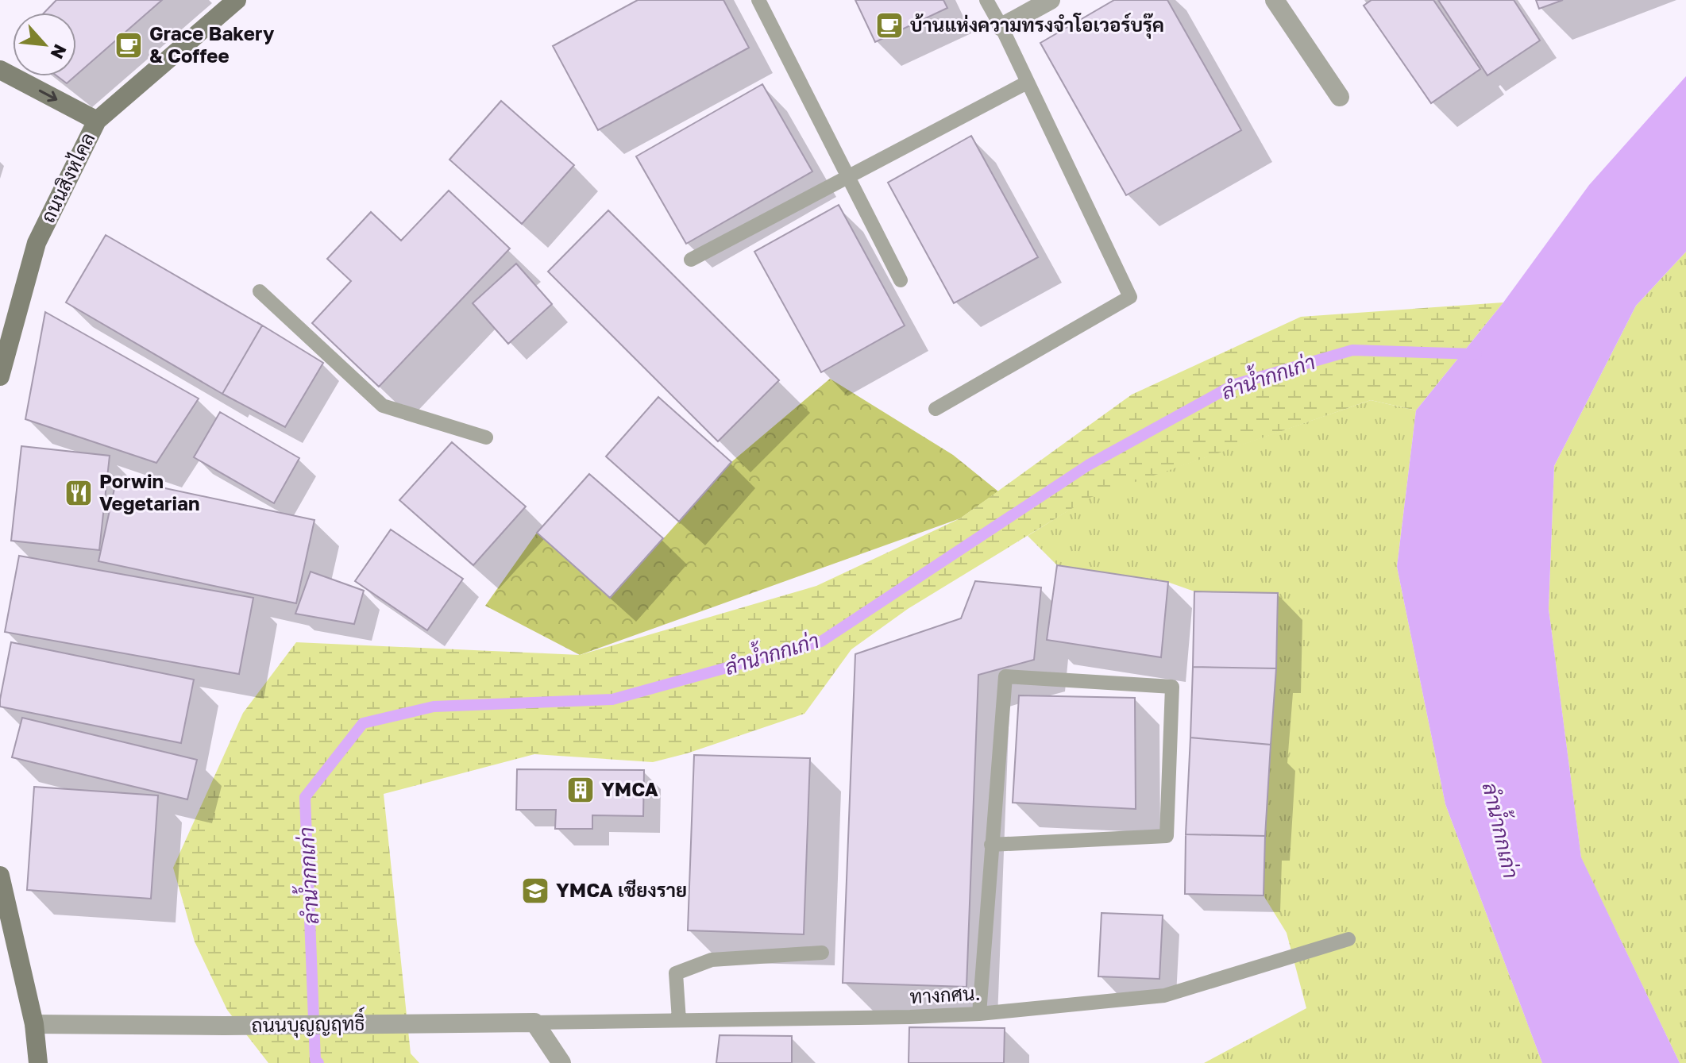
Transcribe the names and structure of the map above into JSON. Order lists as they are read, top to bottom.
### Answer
{
  "streets": {
    "main road": ["ถนนสิงหไคล"],
    "street": ["ถนนบุญญฤทธิ์"],
    "lane": ["ทางกศน."]
  },
  "crossings": [
    ["ทางกศน.", "ถนนบุญญฤทธิ์"]
  ],
  "water": ["ลำน้ำกกเก่า"],
  "places": {
    "cafe": ["บ้านแห่งความทรงจำโอเวอร์บรุ๊ค", "Grace Bakery & Coffee"],
    "restaurant": ["Porwin Vegetarian"],
    "building": ["YMCA"],
    "school or university": ["YMCA เชียงราย"]
  },
  "north": "bottom right"
}
